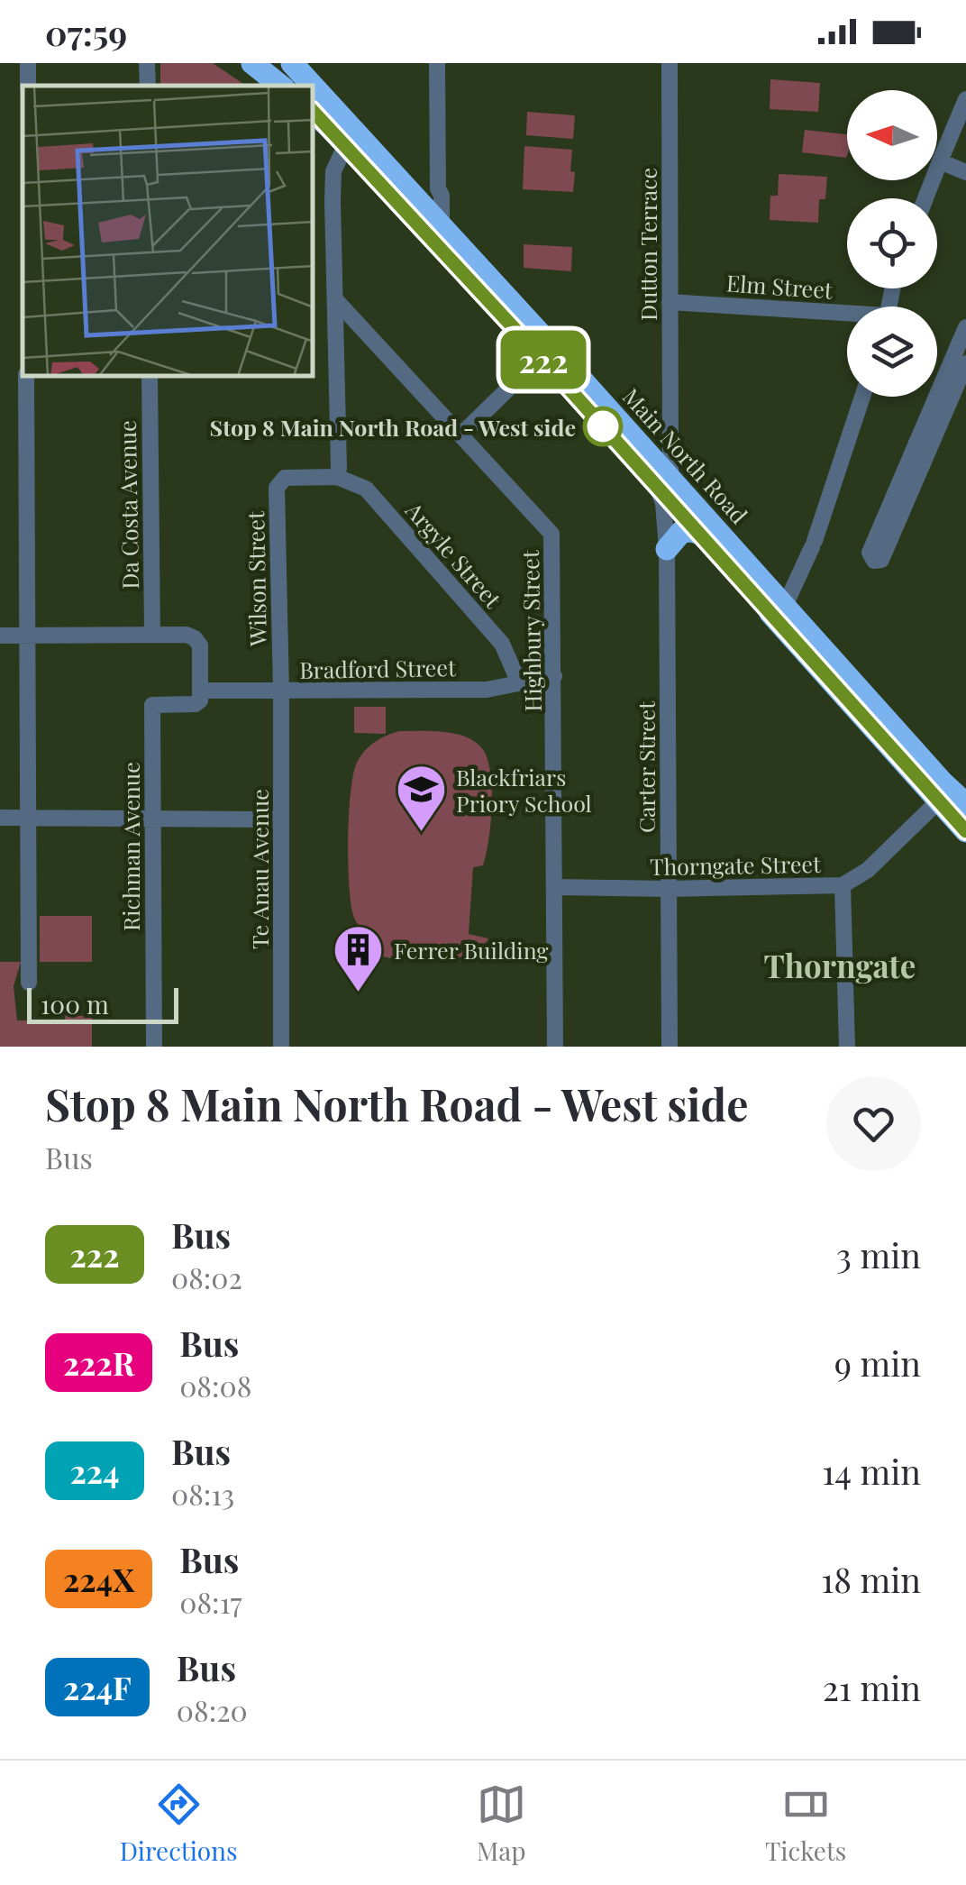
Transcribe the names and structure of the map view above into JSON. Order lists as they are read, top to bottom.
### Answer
{
  "streets": {
    "highway": ["Main North Road"],
    "street": [
      "Dutton Terrace",
      "Elm Street",
      "Da Costa Avenue",
      "Argyle Street",
      "Wilson Street",
      "Highbury Street",
      "Bradford Street",
      "Carter Street",
      "Richman Avenue",
      "Thorngate Street",
      "Te Anau Avenue"
    ]
  },
  "crossings": [
    ["Dutton Terrace", "Elm Street"],
    ["Dutton Terrace", "Main North Road"],
    ["Dutton Terrace", "Carter Street"],
    ["Main North Road", "Carter Street"],
    ["Main North Road", "Thorngate Street"],
    ["Argyle Street", "Wilson Street"],
    ["Argyle Street", "Bradford Street"],
    ["Wilson Street", "Bradford Street"],
    ["Wilson Street", "Te Anau Avenue"],
    ["Highbury Street", "Bradford Street"],
    ["Highbury Street", "Thorngate Street"],
    ["Bradford Street", "Richman Avenue"],
    ["Bradford Street", "Te Anau Avenue"],
    ["Carter Street", "Thorngate Street"]
  ],
  "districts": ["Thorngate"],
  "places": {
    "other": ["Stop 8 Main North Road - West side"],
    "school or university": ["Blackfriars Priory School"],
    "building": ["Ferrer Building"]
  },
  "lines": ["bus line 222"],
  "scale_bar": "100 m",
  "north": "left",
  "page": {
    "status": "07:59",
    "on_map": "222",
    "scale": "100 m",
    "heading": ["Stop 8 Main North Road - West side", "Bus"],
    "list": [
      {
        "mark": "222",
        "name": "Bus",
        "note": "08:02",
        "value": "3 min"
      },
      {
        "mark": "222R",
        "name": "Bus",
        "note": "08:08",
        "value": "9 min"
      },
      {
        "mark": "224",
        "name": "Bus",
        "note": "08:13",
        "value": "14 min"
      },
      {
        "mark": "224X",
        "name": "Bus",
        "note": "08:17",
        "value": "18 min"
      },
      {
        "mark": "224F",
        "name": "Bus",
        "note": "08:20",
        "value": "21 min"
      }
    ],
    "tabs": ["Directions", "Map", "Tickets"]
  }
}
